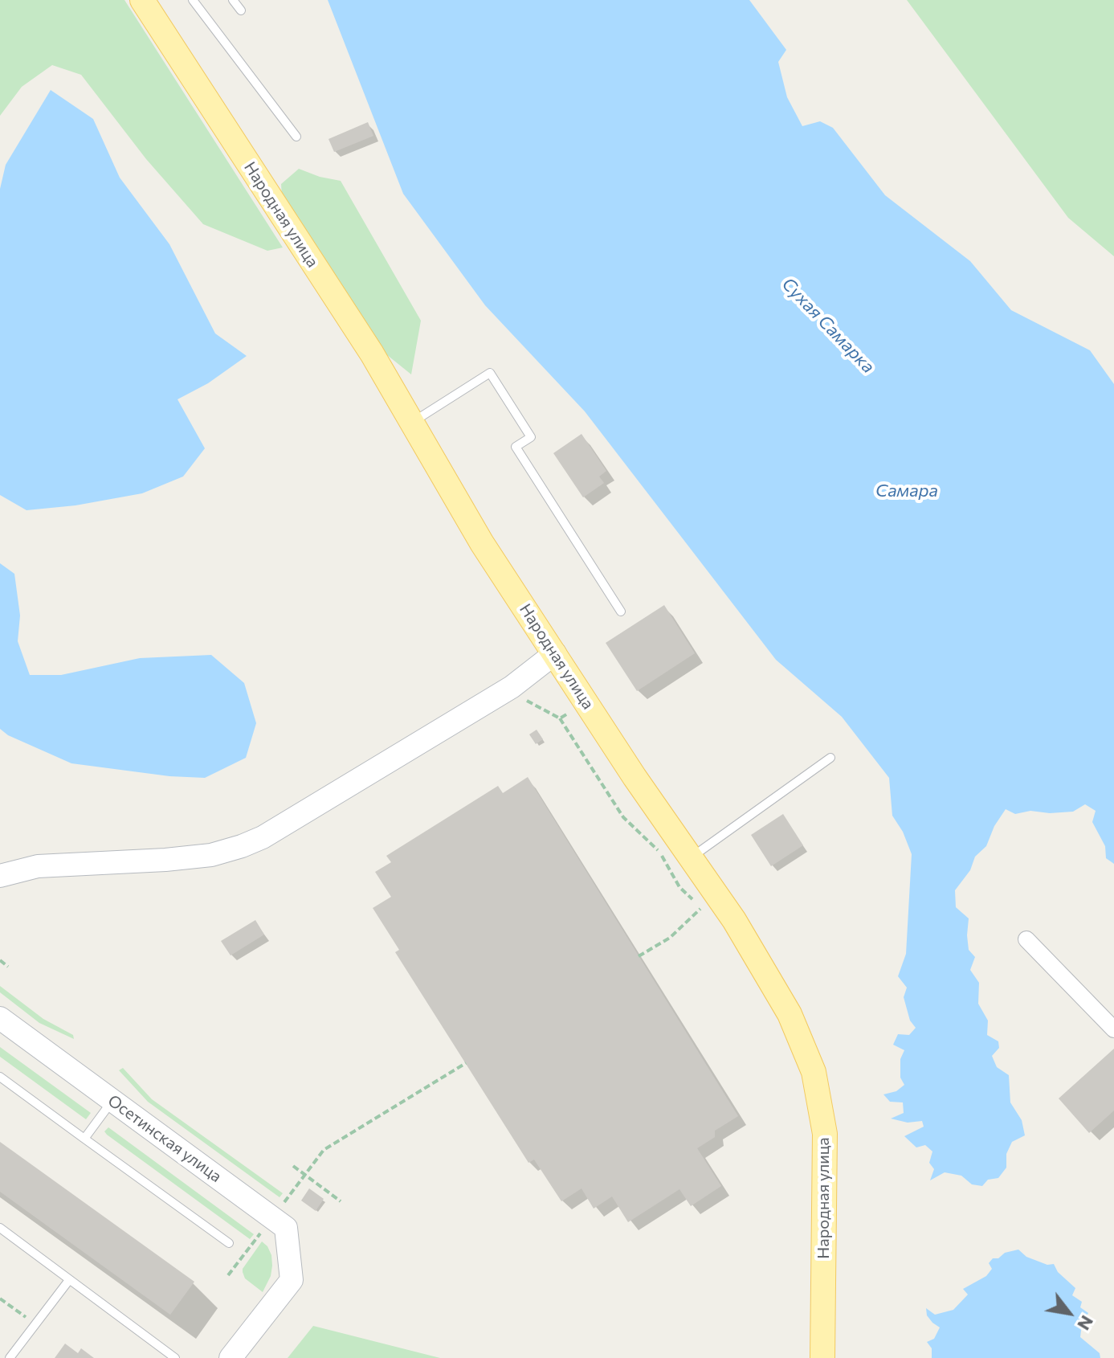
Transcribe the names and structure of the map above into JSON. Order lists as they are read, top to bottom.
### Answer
{
  "streets": {
    "main road": ["Народная улица"],
    "street": ["Осетинская улица"]
  },
  "water": ["Сухая Самарка", "Самара"],
  "north": "bottom right"
}
